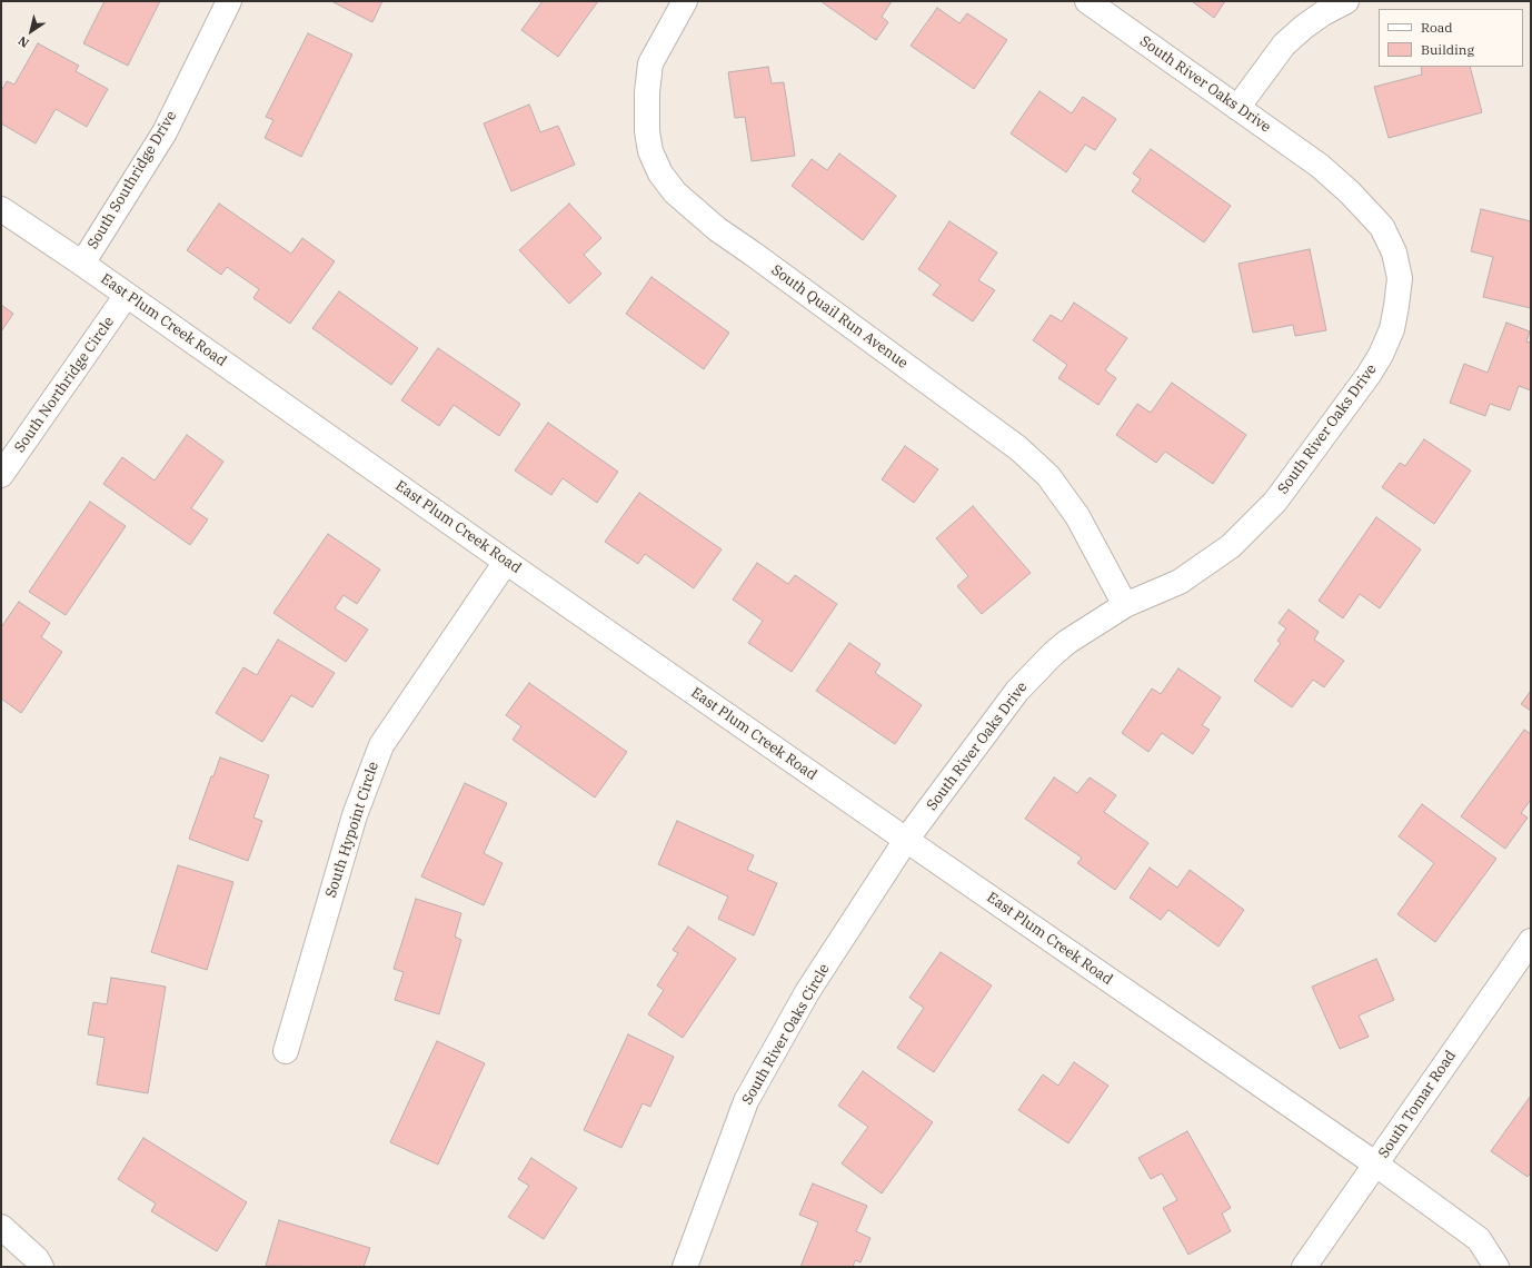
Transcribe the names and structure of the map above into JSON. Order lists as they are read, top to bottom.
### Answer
{
  "streets": {
    "street": [
      "South River Oaks Drive",
      "South Southridge Drive",
      "South Quail Run Avenue",
      "East Plum Creek Road",
      "South Northridge Circle",
      "South Hypoint Circle",
      "South River Oaks Circle",
      "South Tomar Road"
    ]
  },
  "crossings": [
    ["South River Oaks Drive", "South Quail Run Avenue"],
    ["South River Oaks Drive", "East Plum Creek Road"],
    ["South River Oaks Drive", "South River Oaks Circle"],
    ["South Southridge Drive", "East Plum Creek Road"],
    ["East Plum Creek Road", "South Northridge Circle"],
    ["East Plum Creek Road", "South Hypoint Circle"],
    ["East Plum Creek Road", "South River Oaks Circle"],
    ["East Plum Creek Road", "South Tomar Road"]
  ],
  "legend": ["Road", "Building"],
  "north": "bottom left"
}
